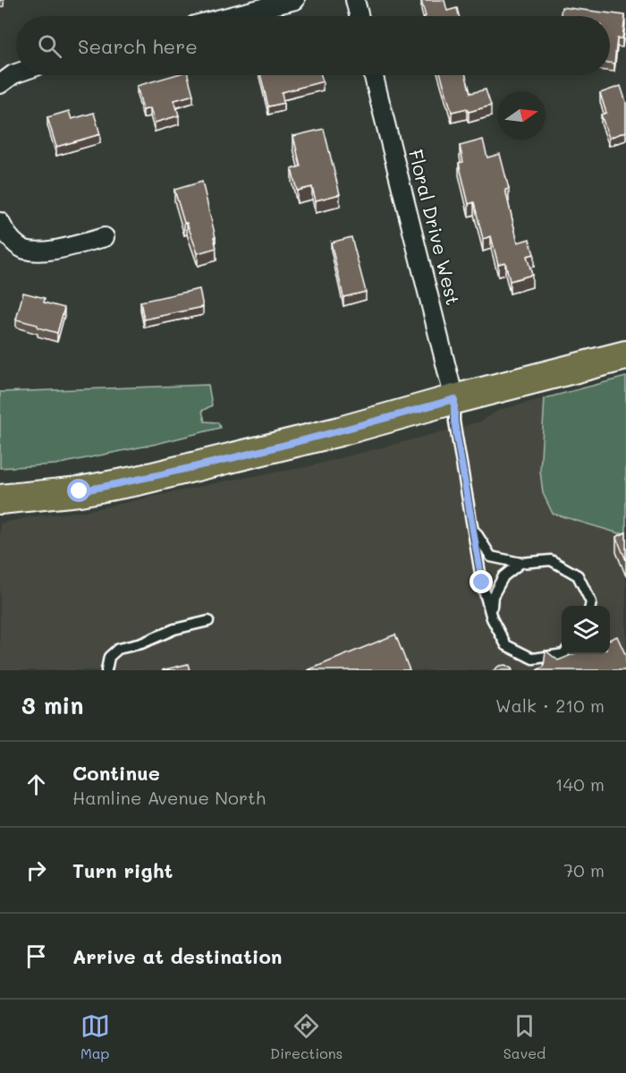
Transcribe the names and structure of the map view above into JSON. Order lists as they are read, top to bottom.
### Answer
{
  "streets": {
    "street": ["Floral Drive West"]
  },
  "north": "right",
  "page": {
    "search": "Search here",
    "heading": ["3 min", "Walk · 210 m"],
    "list": [
      ["Continue", "Hamline Avenue North", "140 m"],
      ["Turn right", "70 m"],
      "Arrive at destination"
    ],
    "nav": ["Map", "Directions", "Saved"]
  }
}
